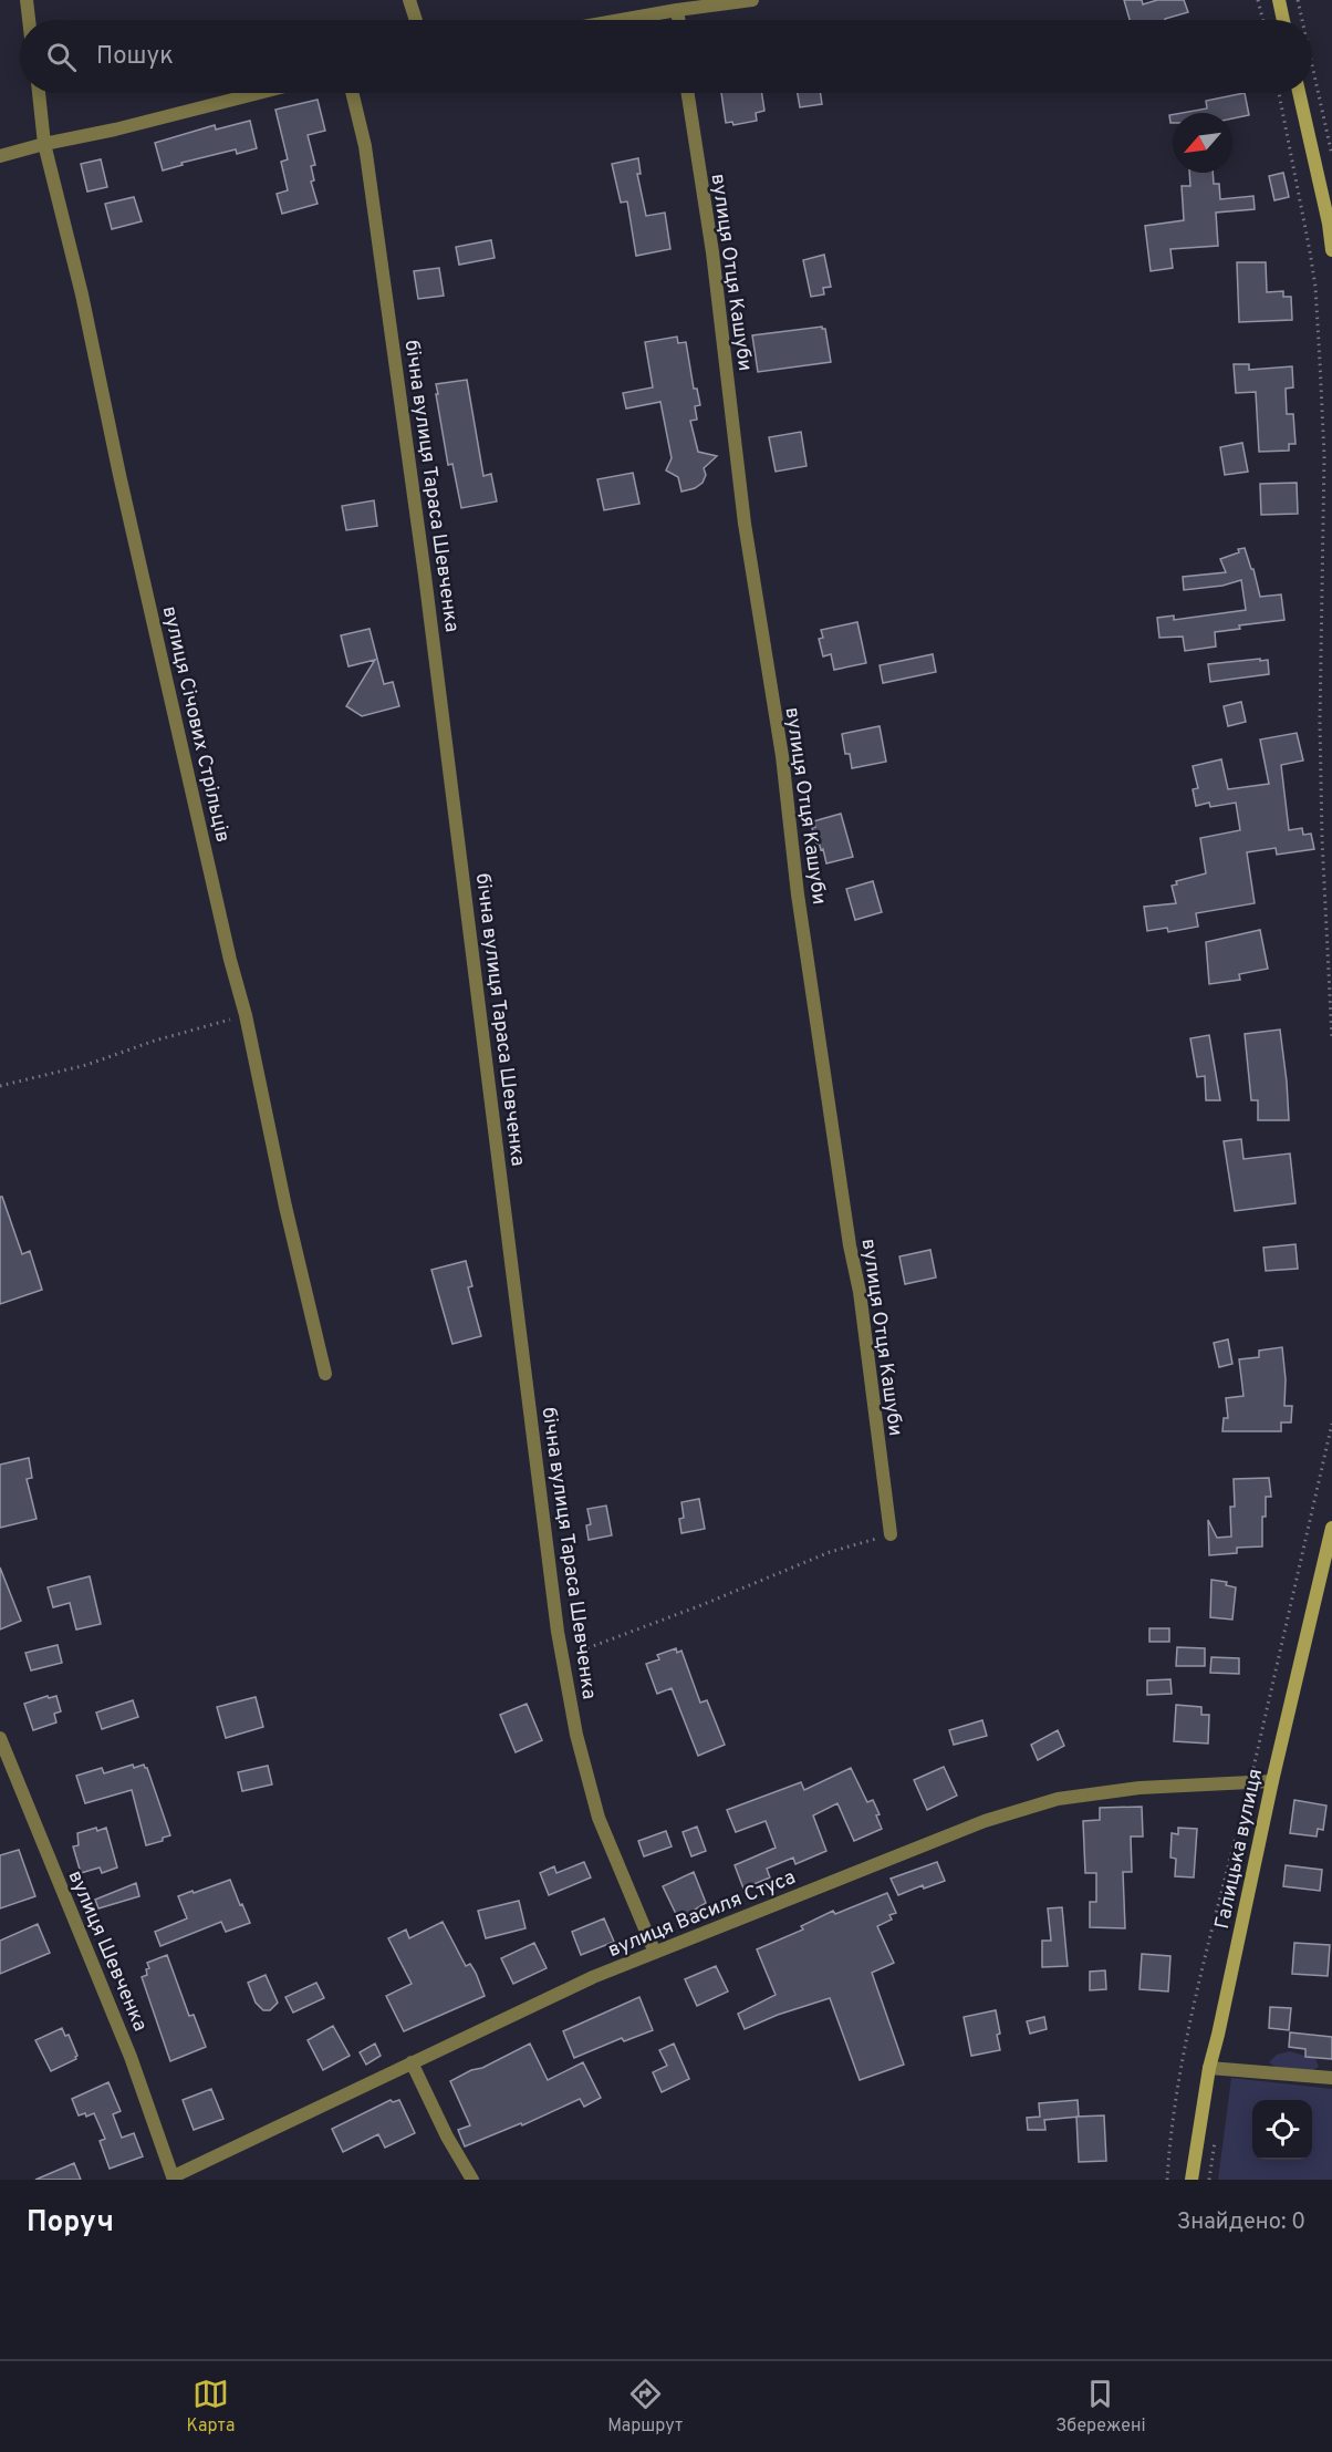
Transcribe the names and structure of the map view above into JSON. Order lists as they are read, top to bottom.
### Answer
{
  "streets": {
    "street": [
      "вулиця Отця Кашуби",
      "бічна вулиця Тараса Шевченка",
      "вулиця Січових Стрільців",
      "Галицька вулиця",
      "вулиця Василя Стуса",
      "вулиця Шевченка"
    ]
  },
  "crossings": [
    ["бічна вулиця Тараса Шевченка", "вулиця Василя Стуса"],
    ["Галицька вулиця", "вулиця Василя Стуса"],
    ["вулиця Василя Стуса", "вулиця Шевченка"]
  ],
  "north": "bottom left",
  "page": {
    "search": "Пошук",
    "heading": ["Поруч", "Знайдено: 0"],
    "nav": ["Карта", "Маршрут", "Збережені"]
  }
}
